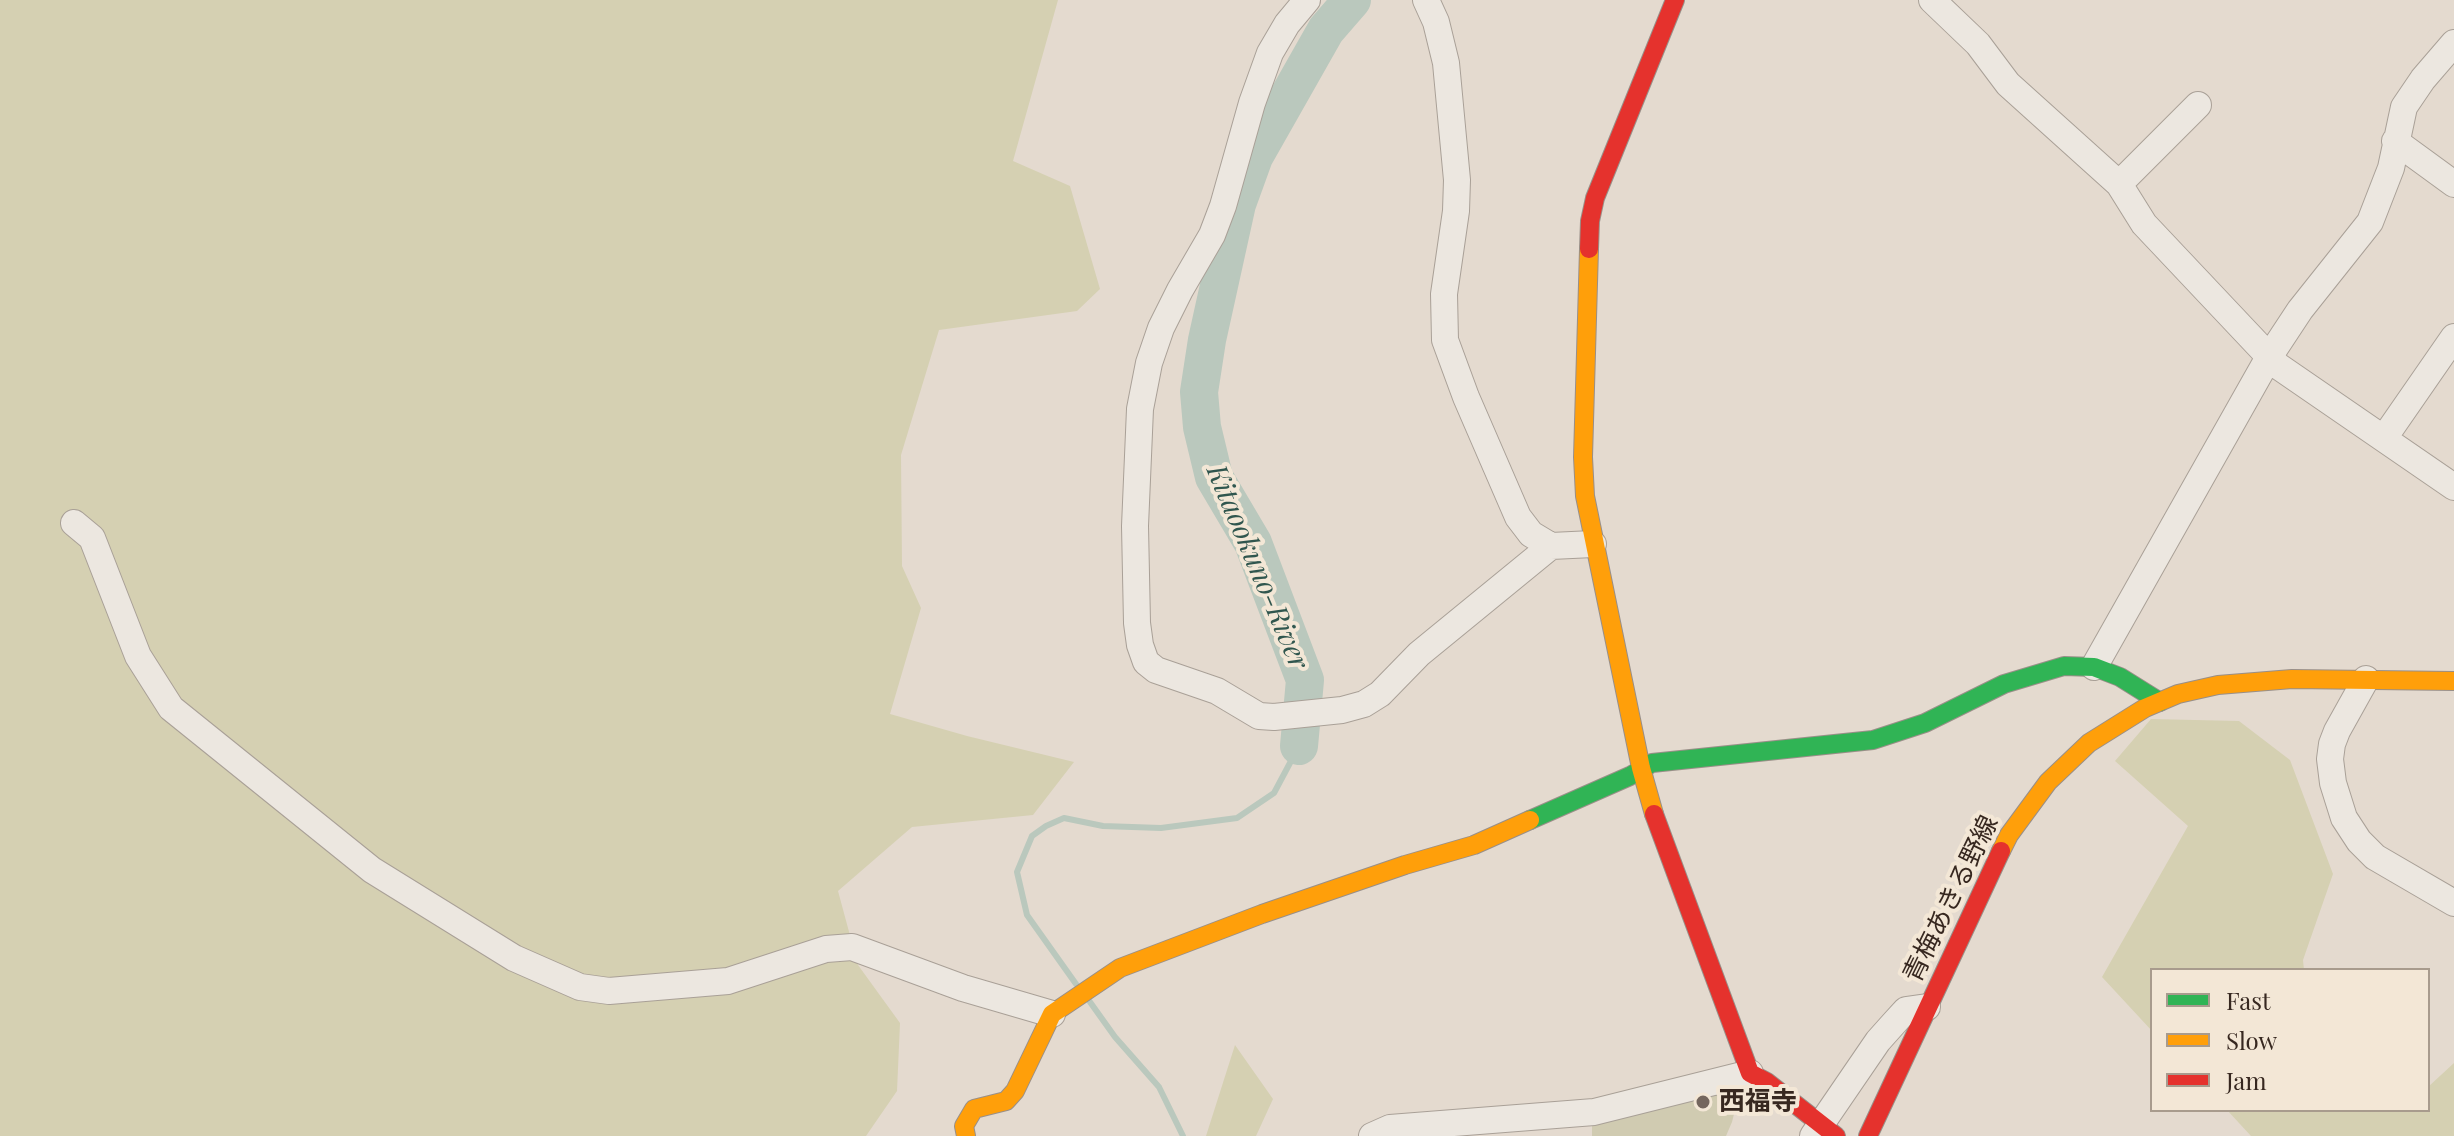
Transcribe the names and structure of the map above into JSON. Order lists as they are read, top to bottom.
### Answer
{
  "streets": {
    "street": ["青梅あきる野線"]
  },
  "water": ["Kitaookuno-River"],
  "places": ["西福寺"],
  "legend": ["Fast", "Slow", "Jam"]
}
